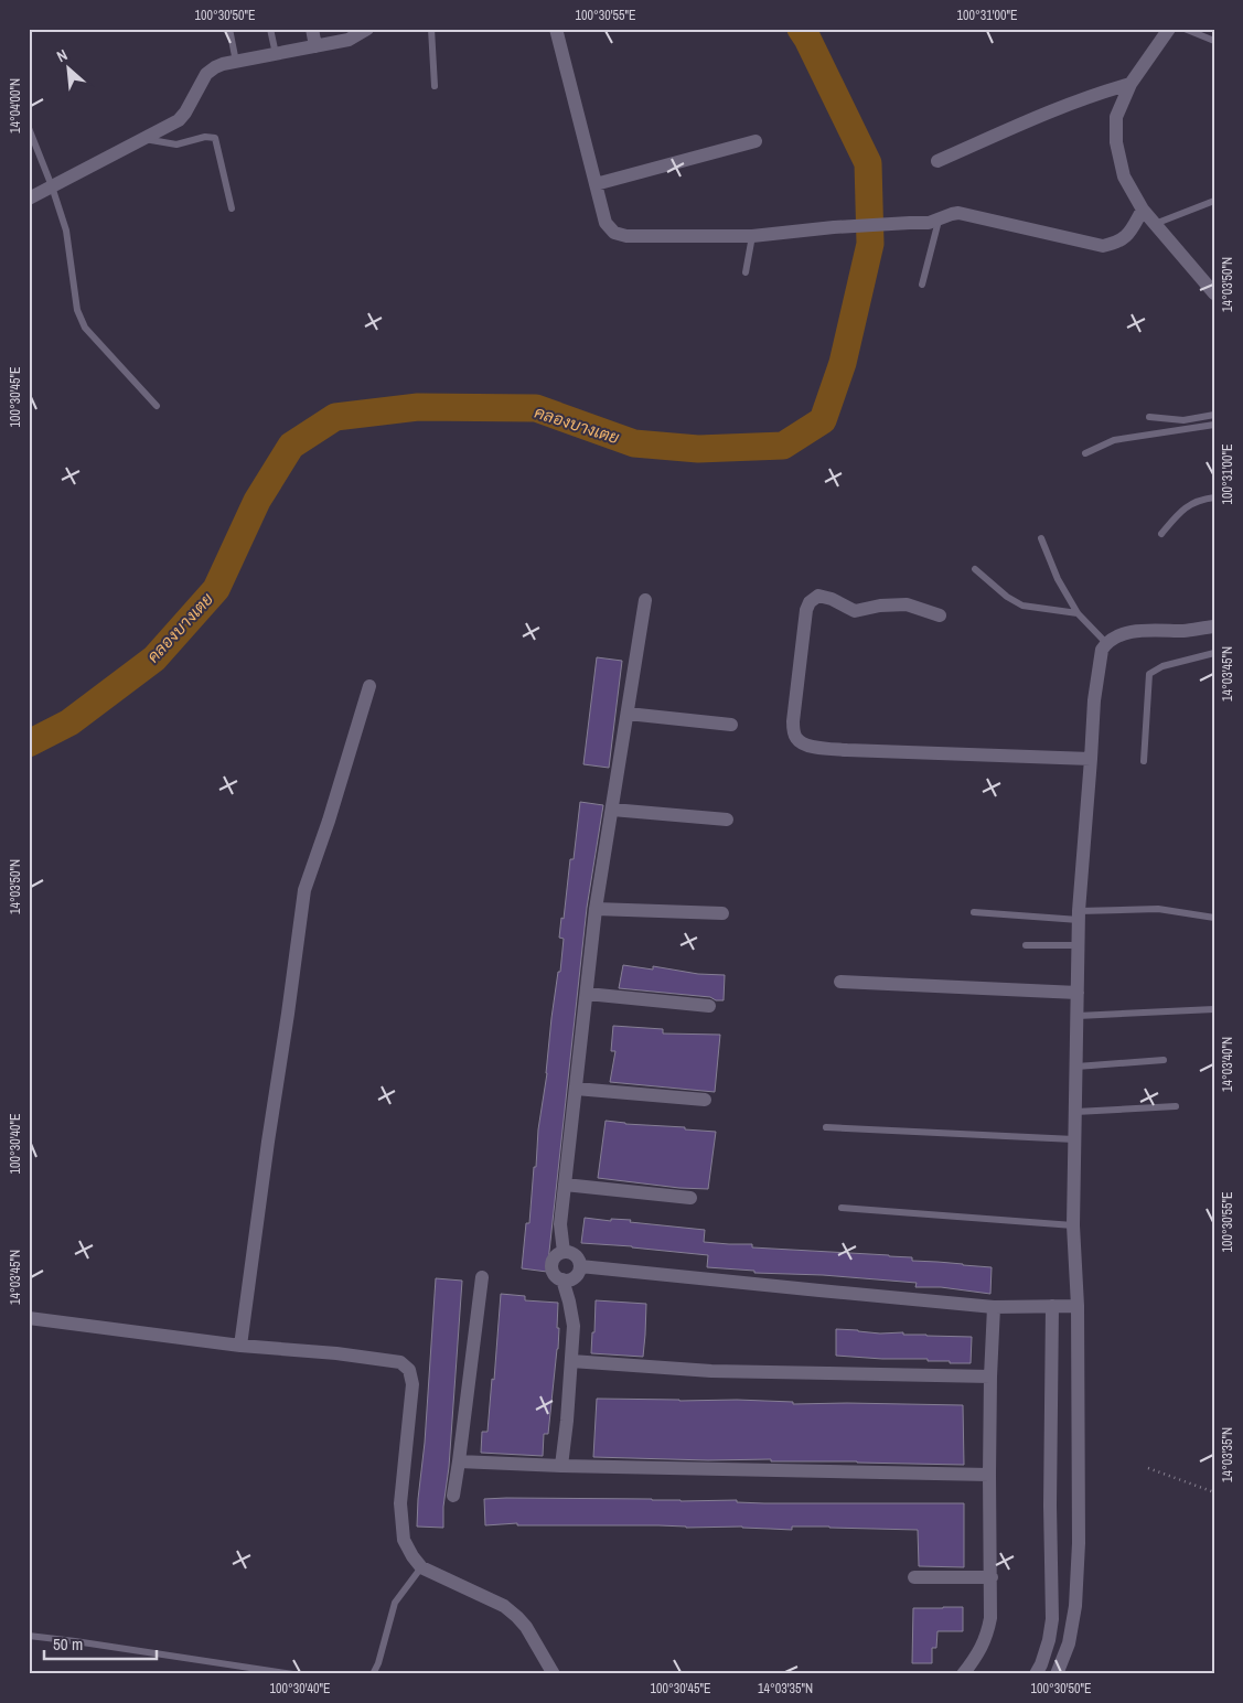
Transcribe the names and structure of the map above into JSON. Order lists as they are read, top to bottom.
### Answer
{
  "water": ["คลองบางเตย"],
  "scale_bar": "50 m",
  "north": "top left",
  "coordinates": [
    "100°30'50\"E",
    "100°30'55\"E",
    "100°31'00\"E",
    "14°04'00\"N",
    "14°03'50\"N",
    "100°30'45\"E",
    "14°03'45\"N",
    "14°03'40\"N",
    "100°30'40\"E",
    "14°03'35\"N"
  ]
}
